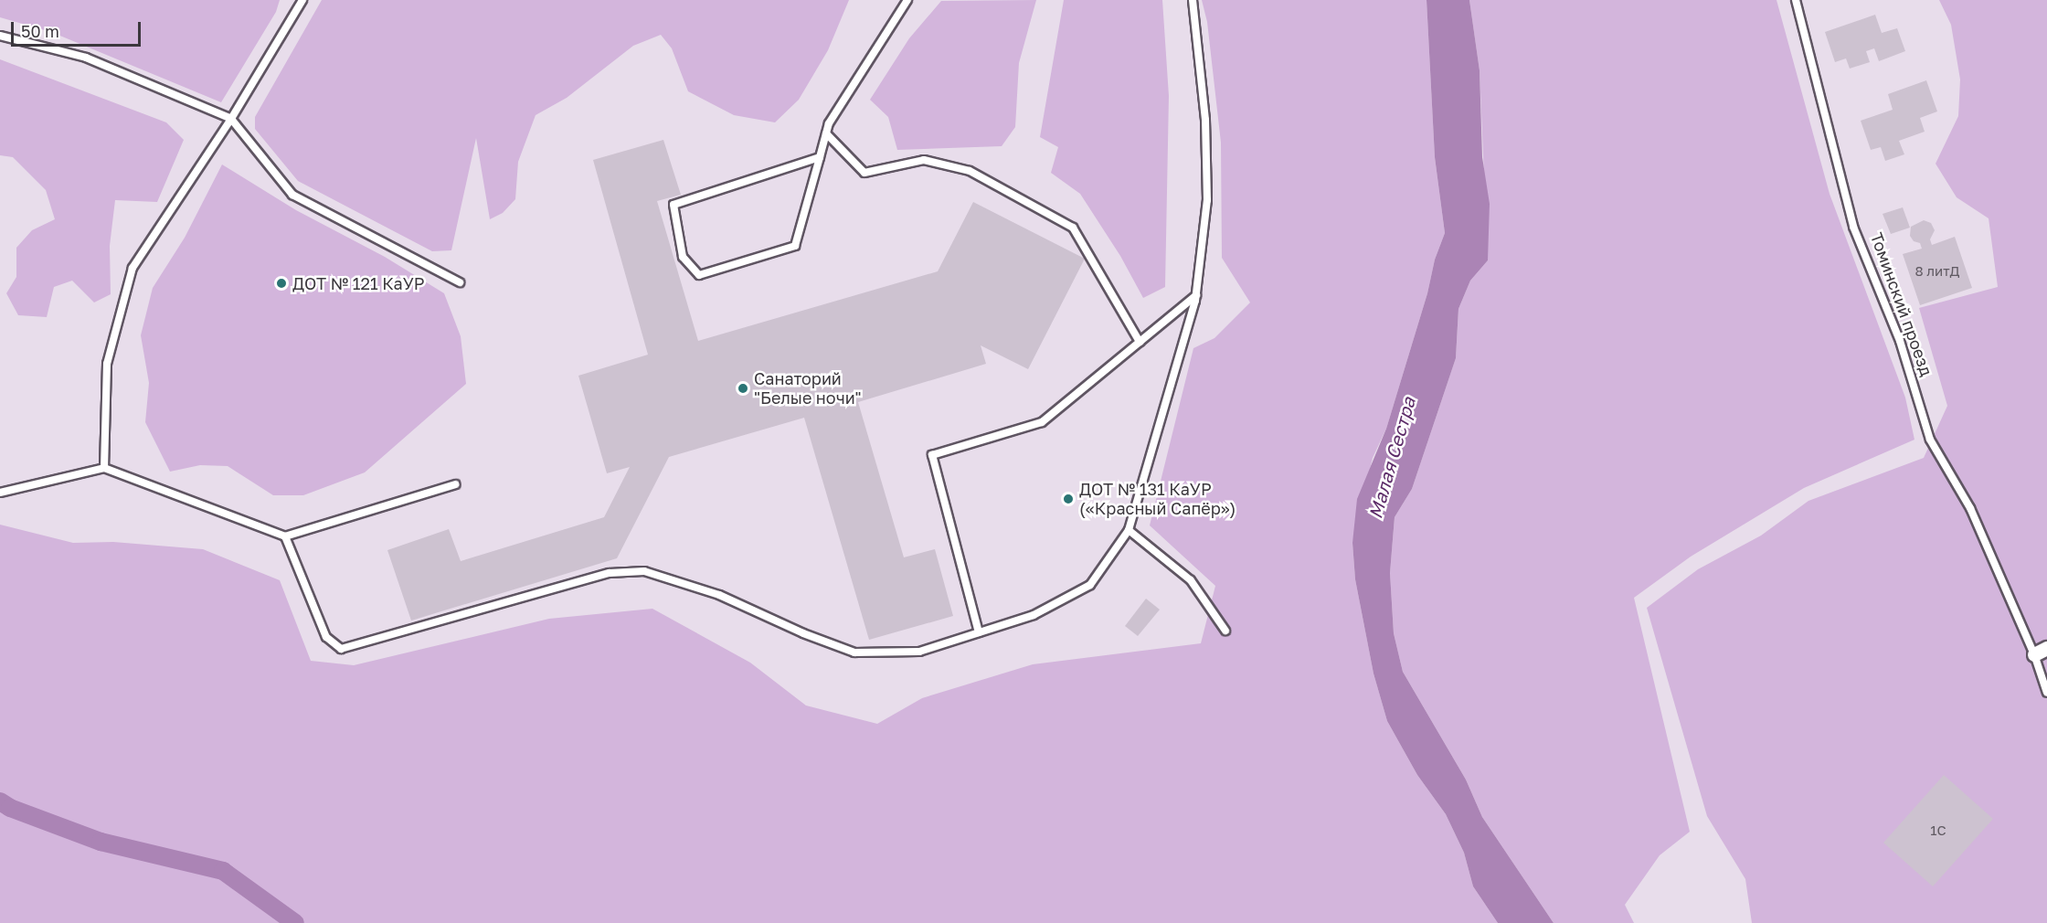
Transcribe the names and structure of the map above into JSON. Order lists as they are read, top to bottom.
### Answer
{
  "streets": {
    "lane": ["Томинский проезд"]
  },
  "water": ["Малая Сестра"],
  "places": ["ДОТ № 121 КаУР", "Санаторий \"Белые ночи\"", "ДОТ № 131 КаУР («Красный Сапёр»)"],
  "house_numbers": ["8 литД", "1С"],
  "scale_bar": "50 m"
}
